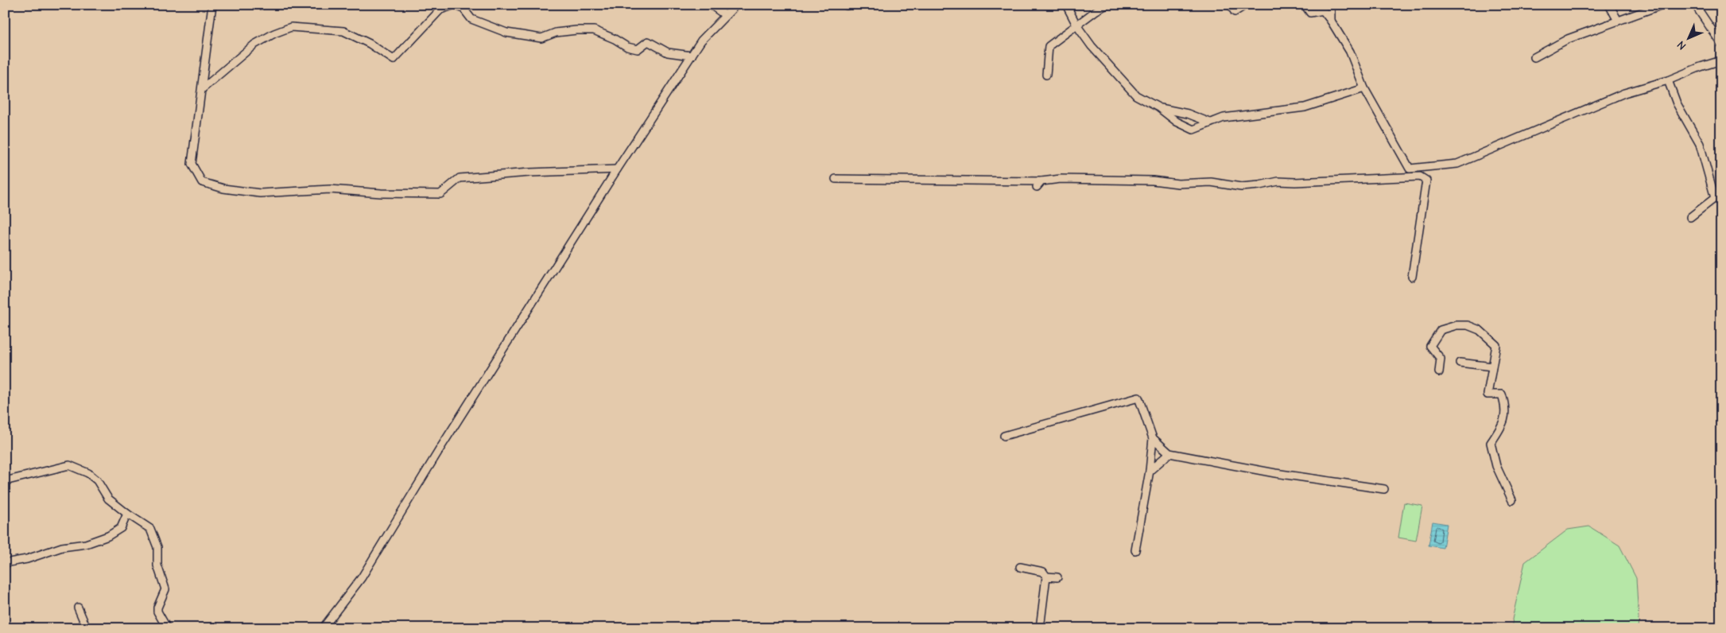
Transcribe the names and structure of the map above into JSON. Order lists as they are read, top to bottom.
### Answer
{
  "north": "bottom left"
}
